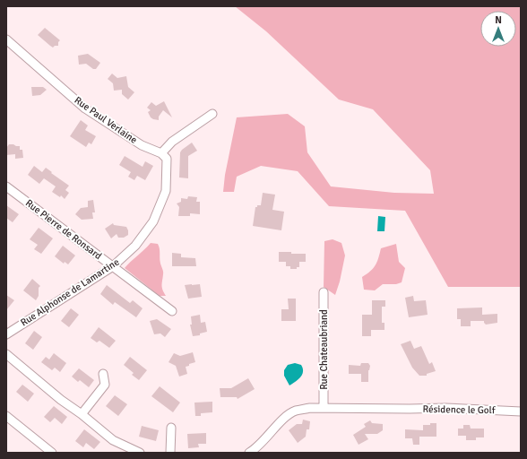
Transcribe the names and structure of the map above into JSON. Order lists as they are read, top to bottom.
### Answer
{
  "streets": {
    "street": [
      "Rue Paul Verlaine",
      "Rue Pierre de Ronsard",
      "Rue Alphonse de Lamartine",
      "Rue Chateaubriand",
      "Résidence le Golf"
    ]
  },
  "crossings": [
    ["Rue Paul Verlaine", "Rue Alphonse de Lamartine"],
    ["Rue Pierre de Ronsard", "Rue Alphonse de Lamartine"],
    ["Rue Chateaubriand", "Résidence le Golf"]
  ],
  "north": "top"
}
